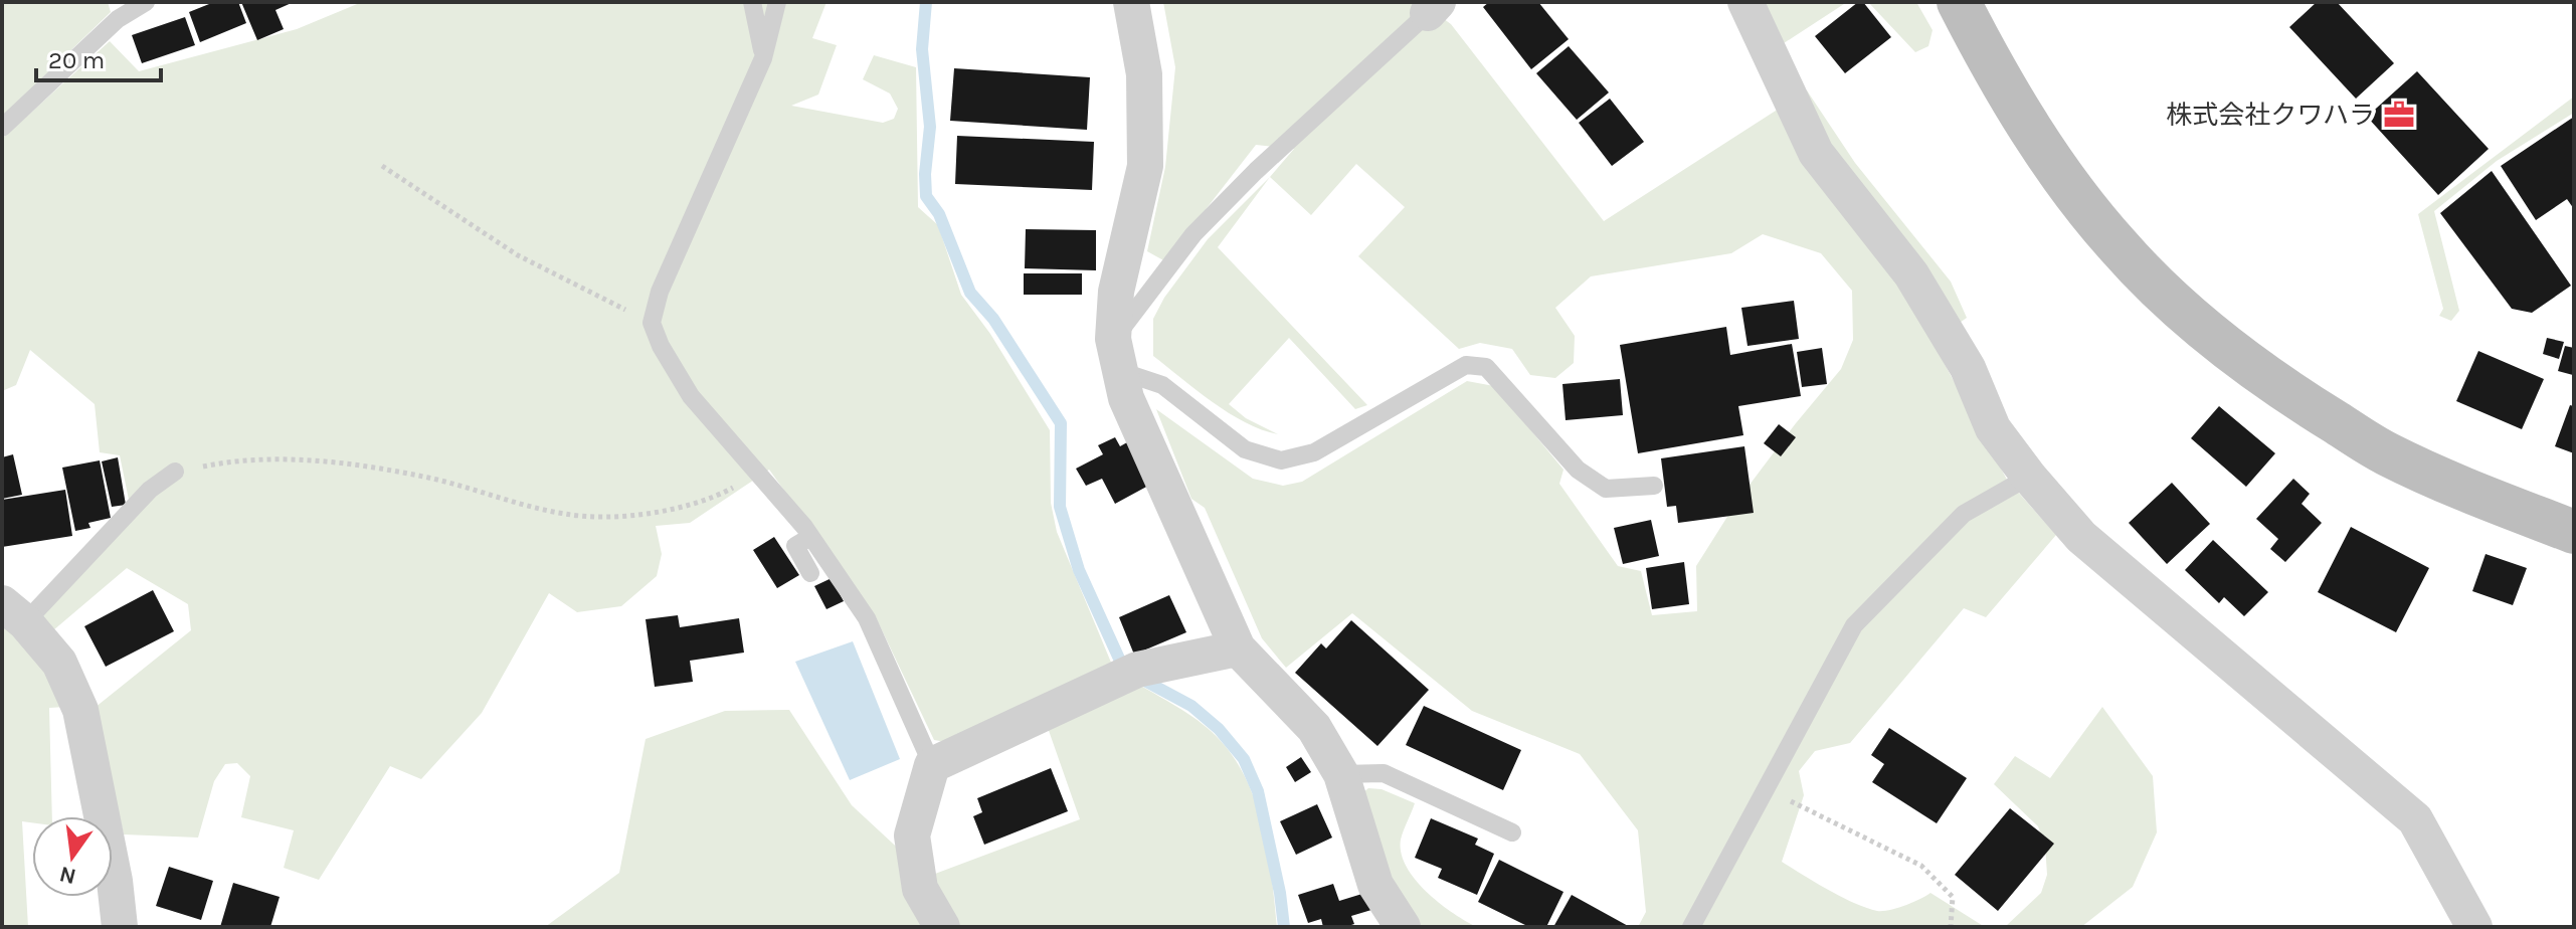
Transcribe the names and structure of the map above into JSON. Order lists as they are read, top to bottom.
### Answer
{
  "places": {
    "office": ["株式会社クワハラ"]
  },
  "scale_bar": "20 m",
  "north": "bottom"
}
